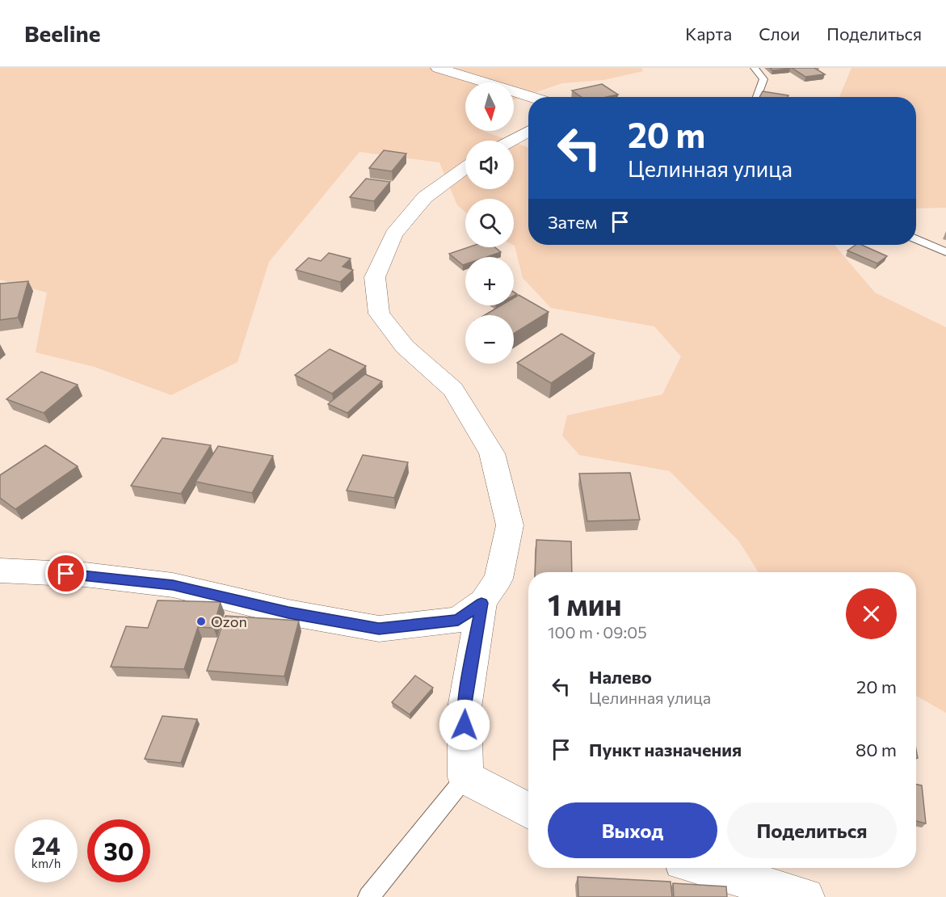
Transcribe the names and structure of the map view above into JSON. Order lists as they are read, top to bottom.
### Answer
{
  "places": ["Ozon"],
  "north": "bottom",
  "page": {
    "header": "Beeline",
    "nav": ["Карта", "Слои", "Поделиться"],
    "map_buttons": ["+", "−"],
    "turn": ["20 m", "Целинная улица"],
    "then": "Затем",
    "heading": ["1 мин", "100 m · 09:05"],
    "list": [
      {
        "name": "Налево",
        "note": "Целинная улица",
        "value": "20 m"
      },
      {
        "name": "Пункт назначения",
        "value": "80 m"
      }
    ],
    "buttons": ["Выход", "Поделиться"],
    "speed": "24 km/h",
    "limit": "30"
  }
}
